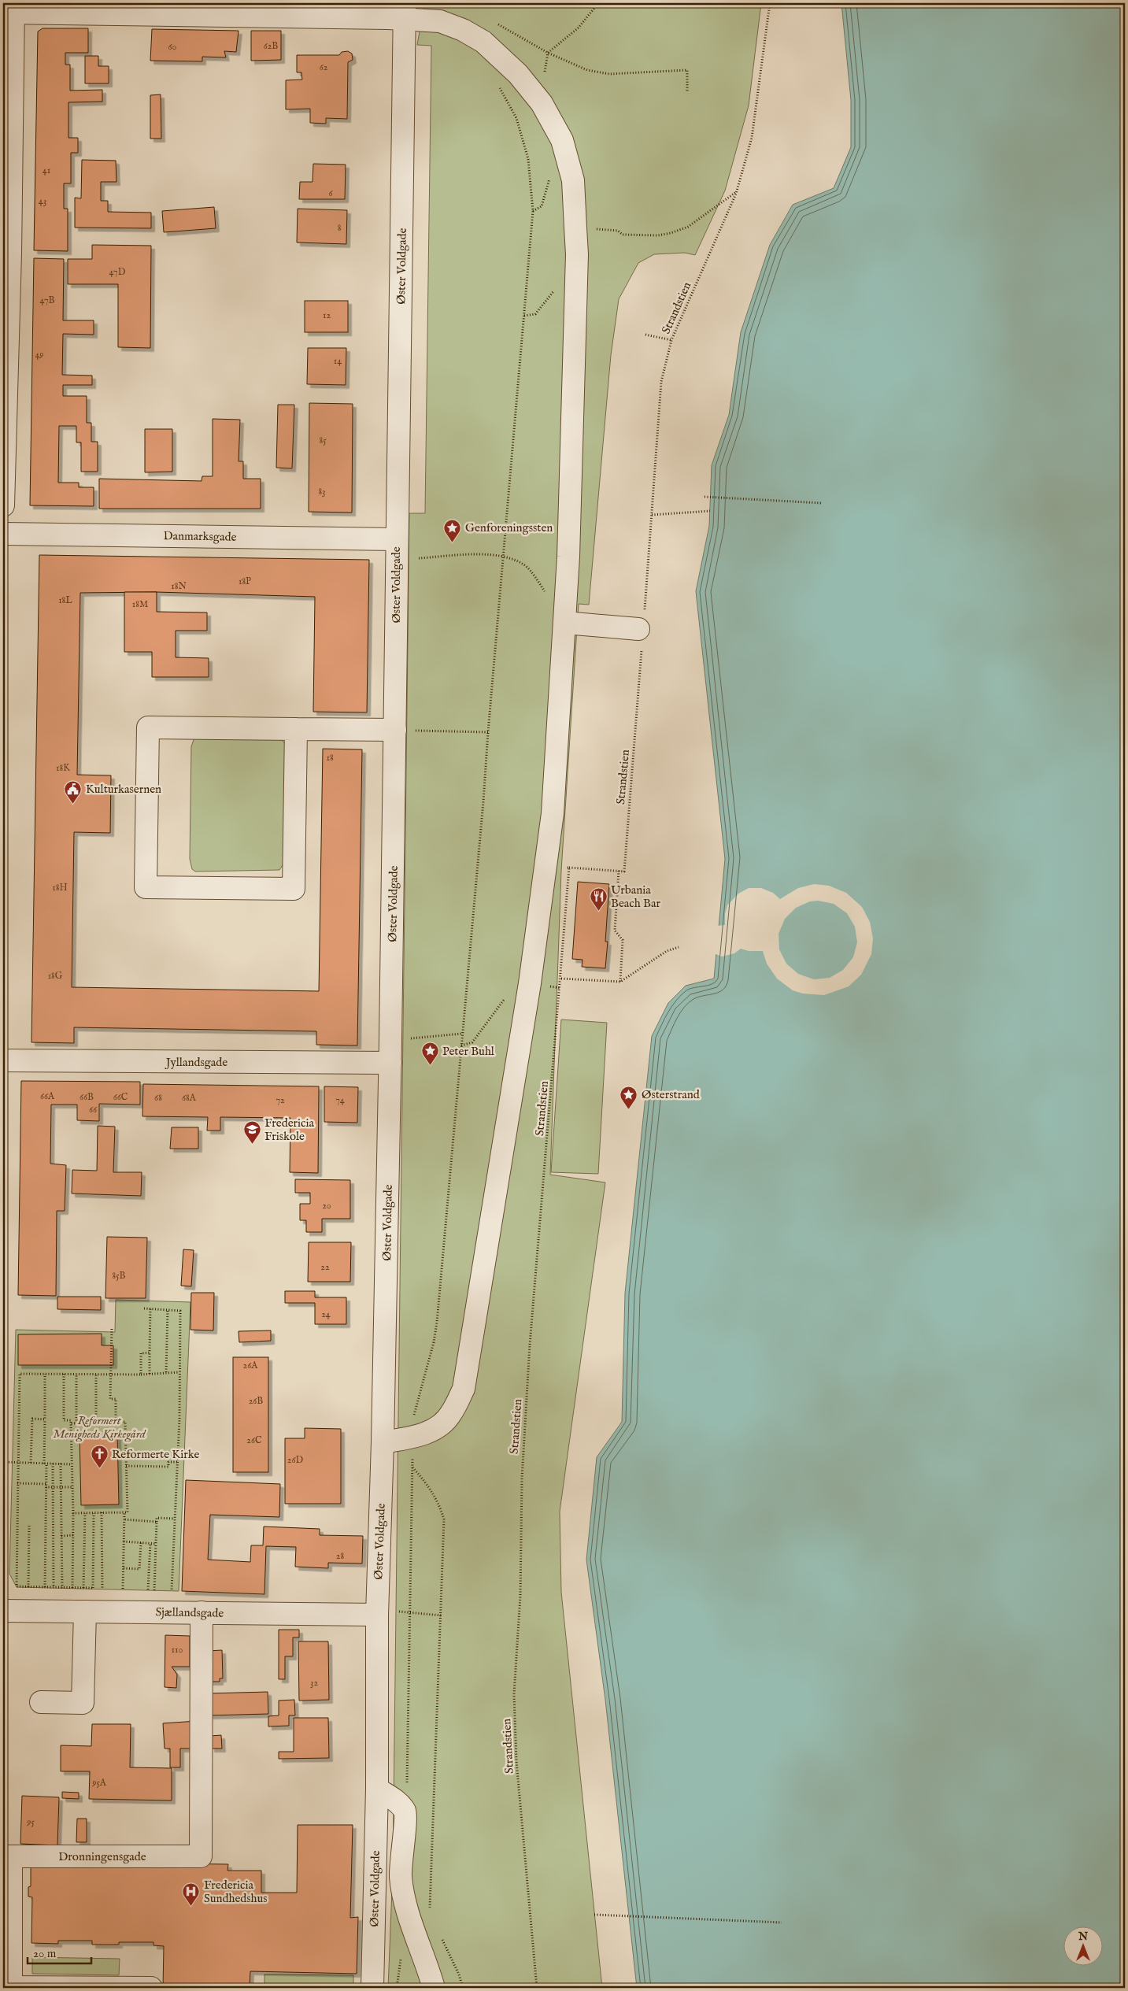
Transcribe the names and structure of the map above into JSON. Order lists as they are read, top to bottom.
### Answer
{
  "streets": {
    "street": [
      "Øster Voldgade",
      "Danmarksgade",
      "Jyllandsgade",
      "Sjællandsgade",
      "Dronningensgade"
    ],
    "path": ["Strandstien"]
  },
  "crossings": [
    ["Øster Voldgade", "Danmarksgade"],
    ["Øster Voldgade", "Jyllandsgade"],
    ["Øster Voldgade", "Sjællandsgade"],
    ["Sjællandsgade", "Dronningensgade"]
  ],
  "parks": ["Reformert Menigheds Kirkegård"],
  "places": {
    "place": ["Genforeningssten", "Peter Buhl", "Østerstrand"],
    "public building": ["Kulturkasernen"],
    "restaurant": ["Urbania Beach Bar"],
    "school or university": ["Fredericia Friskole"],
    "church": ["Reformerte Kirke"],
    "hospital": ["Fredericia Sundhedshus"]
  },
  "house_numbers": [
    "62B",
    "60",
    "62",
    "41",
    "6",
    "43",
    "8",
    "47D",
    "47B",
    "12",
    "49",
    "14",
    "85",
    "83",
    "18P",
    "18N",
    "18L",
    "18M",
    "18",
    "18K",
    "18H",
    "18G",
    "66A",
    "66B",
    "66C",
    "68",
    "68A",
    "72",
    "74",
    "66",
    "20",
    "22",
    "85B",
    "24",
    "26A",
    "26B",
    "26C",
    "26D",
    "28",
    "110",
    "32",
    "95A",
    "95"
  ],
  "scale_bar": "20 m",
  "north": "top"
}
